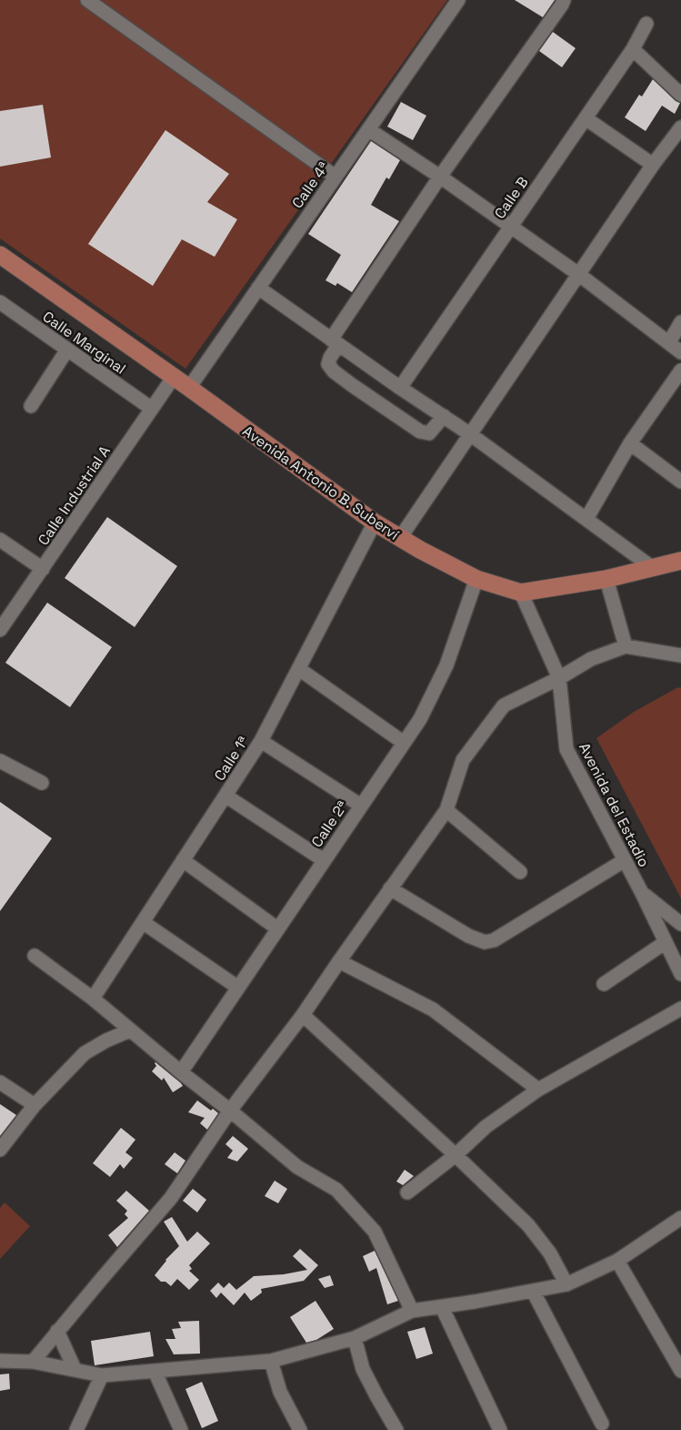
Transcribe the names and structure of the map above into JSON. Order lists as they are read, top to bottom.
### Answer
{
  "streets": {
    "main road": ["Avenida Antonio B. Suberví"],
    "street": [
      "Calle 4ª",
      "Calle B",
      "Calle Marginal",
      "Calle Industrial A",
      "Calle 1ª",
      "Avenida del Estadio",
      "Calle 2ª"
    ]
  },
  "crossings": [
    ["Calle 4ª", "Avenida Antonio B. Suberví"],
    ["Calle Marginal", "Calle Industrial A"],
    ["Avenida Antonio B. Suberví", "Calle Industrial A"],
    ["Avenida Antonio B. Suberví", "Calle 1ª"],
    ["Avenida Antonio B. Suberví", "Avenida del Estadio"],
    ["Avenida Antonio B. Suberví", "Calle 2ª"]
  ]
}
